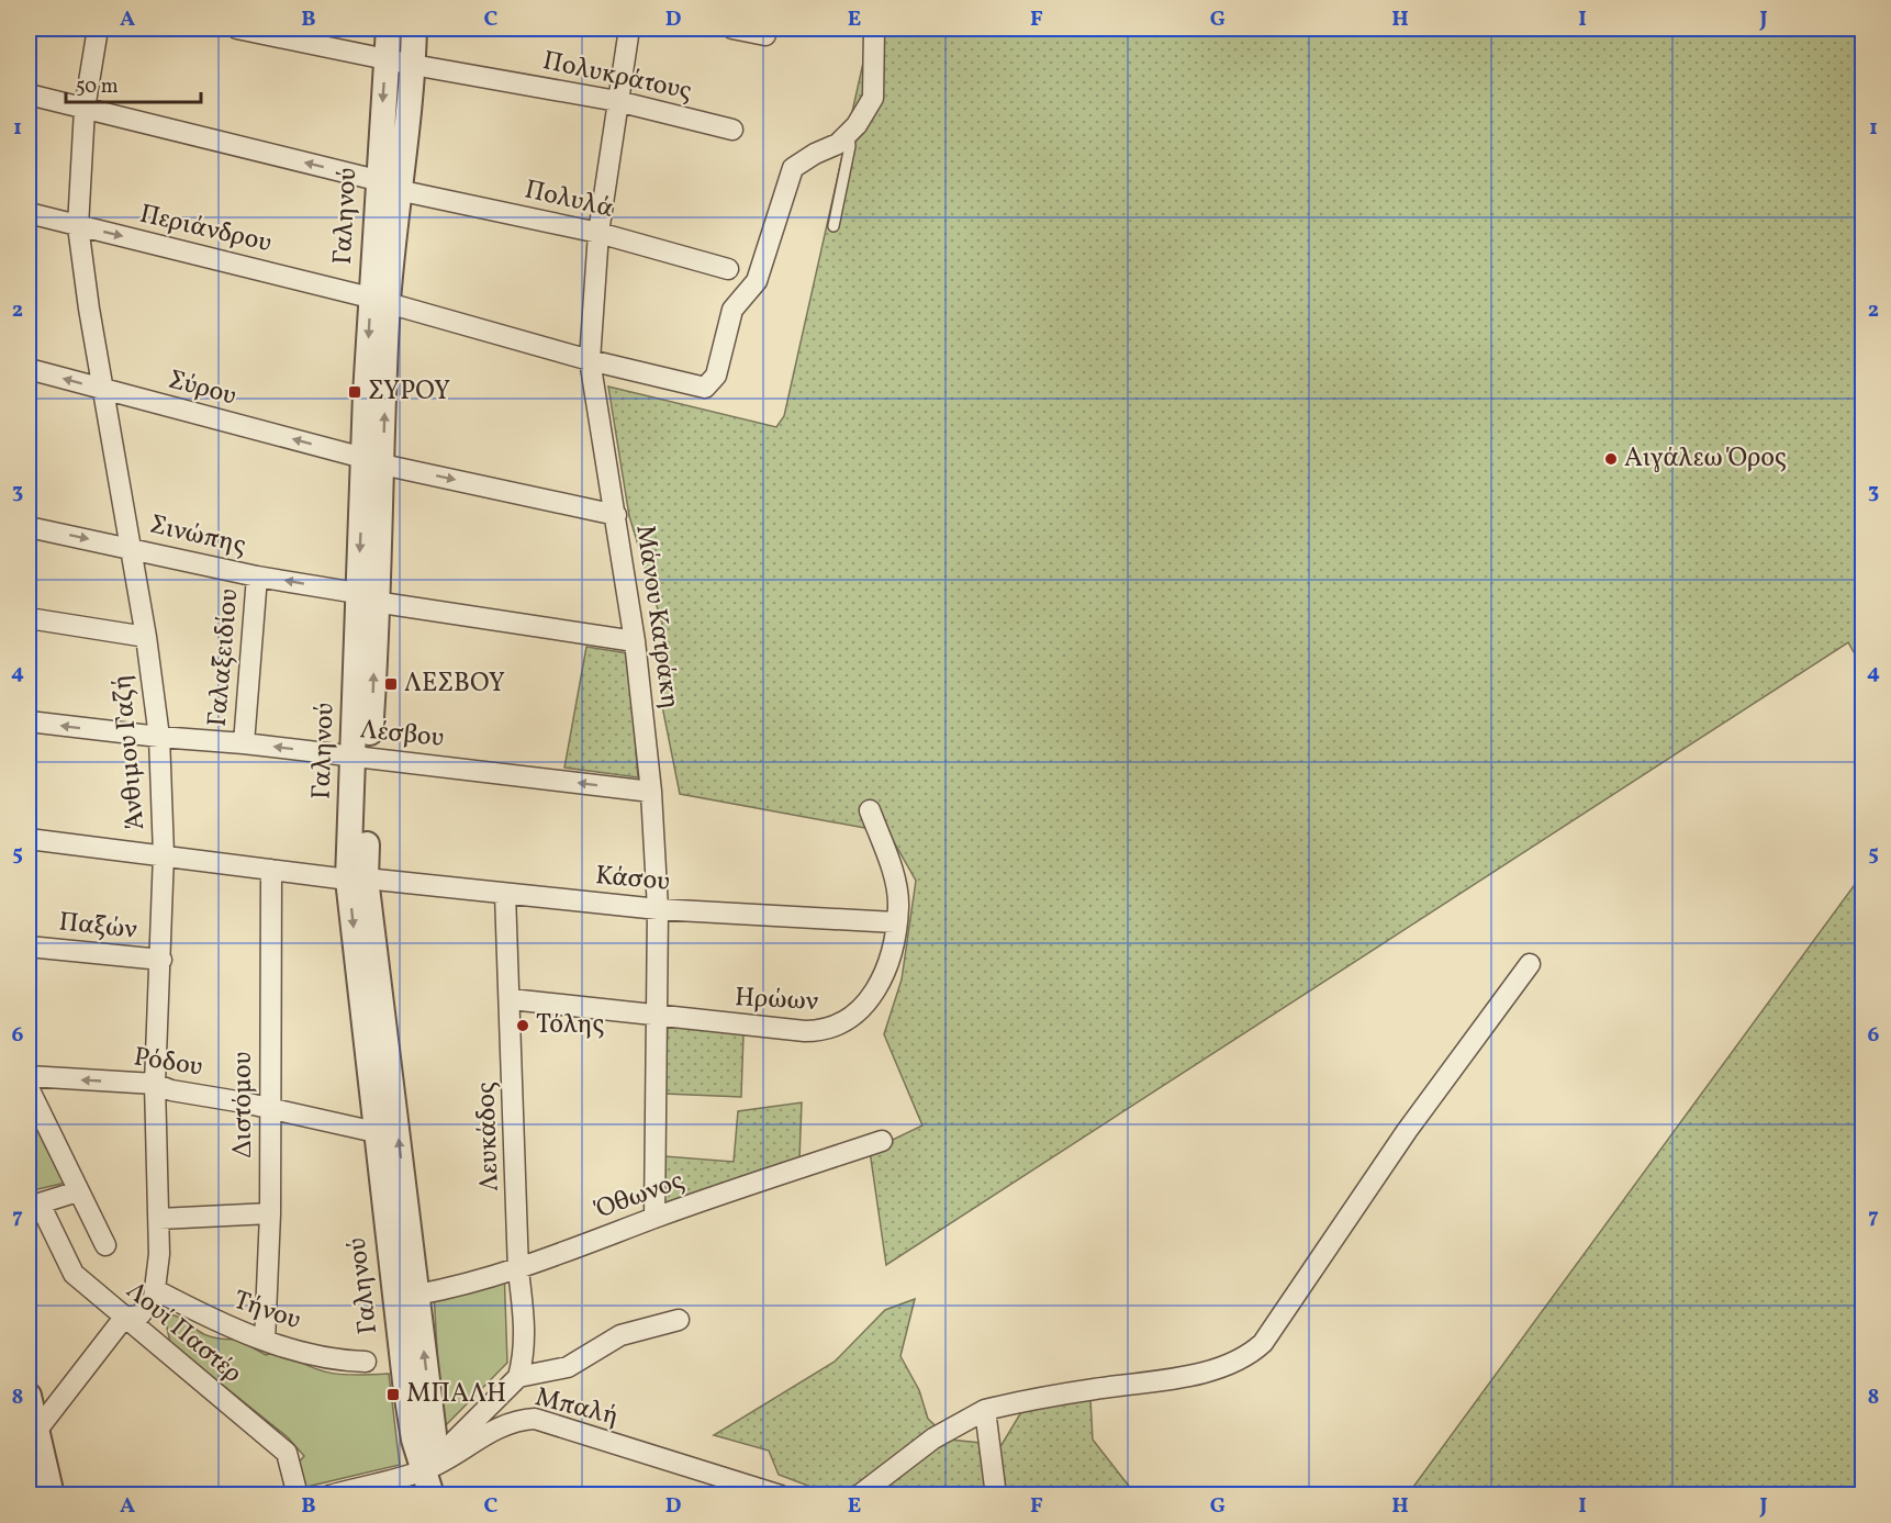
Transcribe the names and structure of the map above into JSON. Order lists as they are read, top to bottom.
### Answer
{
  "streets": {
    "street": [
      "Πολυκράτους",
      "Πολυλά",
      "Γαληνού",
      "Περιάνδρου",
      "Σύρου",
      "Σινώπης",
      "Μάνου Κατράκη",
      "Γαλαξειδίου",
      "Λέσβου",
      "Άνθιμου Γαζή",
      "Κάσου",
      "Παξών",
      "Ηρώων",
      "Ρόδου",
      "Διστόμου",
      "Λευκάδος",
      "Όθωνος",
      "Τήνου",
      "Λουί Παστέρ",
      "Μπαλή"
    ]
  },
  "crossings": [
    ["Πολυκράτους", "Γαληνού"],
    ["Πολυκράτους", "Μάνου Κατράκη"],
    ["Πολυλά", "Γαληνού"],
    ["Πολυλά", "Μάνου Κατράκη"],
    ["Πολυλά", "Άνθιμου Γαζή"],
    ["Γαληνού", "Περιάνδρου"],
    ["Γαληνού", "Σύρου"],
    ["Γαληνού", "Σινώπης"],
    ["Γαληνού", "Λέσβου"],
    ["Γαληνού", "Κάσου"],
    ["Γαληνού", "Ρόδου"],
    ["Γαληνού", "Όθωνος"],
    ["Γαληνού", "Μπαλή"],
    ["Περιάνδρου", "Μάνου Κατράκη"],
    ["Περιάνδρου", "Άνθιμου Γαζή"],
    ["Σύρου", "Μάνου Κατράκη"],
    ["Σύρου", "Άνθιμου Γαζή"],
    ["Σινώπης", "Μάνου Κατράκη"],
    ["Σινώπης", "Γαλαξειδίου"],
    ["Σινώπης", "Άνθιμου Γαζή"],
    ["Μάνου Κατράκη", "Λέσβου"],
    ["Μάνου Κατράκη", "Κάσου"],
    ["Μάνου Κατράκη", "Ηρώων"],
    ["Μάνου Κατράκη", "Όθωνος"],
    ["Γαλαξειδίου", "Λέσβου"],
    ["Λέσβου", "Άνθιμου Γαζή"],
    ["Άνθιμου Γαζή", "Κάσου"],
    ["Άνθιμου Γαζή", "Παξών"],
    ["Άνθιμου Γαζή", "Ρόδου"],
    ["Άνθιμου Γαζή", "Τήνου"],
    ["Άνθιμου Γαζή", "Λουί Παστέρ"],
    ["Κάσου", "Ηρώων"],
    ["Κάσου", "Διστόμου"],
    ["Κάσου", "Λευκάδος"],
    ["Ηρώων", "Λευκάδος"],
    ["Ρόδου", "Διστόμου"],
    ["Διστόμου", "Τήνου"],
    ["Λευκάδος", "Όθωνος"]
  ],
  "one_way": ["Λέσβου"],
  "places": {
    "transit": ["ΣΥΡΟΥ", "ΛΕΣΒΟΥ", "ΜΠΑΛΗ"],
    "other": ["Αιγάλεω Όρος", "Τόλης"]
  },
  "scale_bar": "50 m",
  "grid": {
    "columns": [
      "A",
      "B",
      "C",
      "D",
      "E",
      "F",
      "G",
      "H",
      "I",
      "J"
    ],
    "rows": [
      "1",
      "2",
      "3",
      "4",
      "5",
      "6",
      "7",
      "8"
    ]
  }
}
